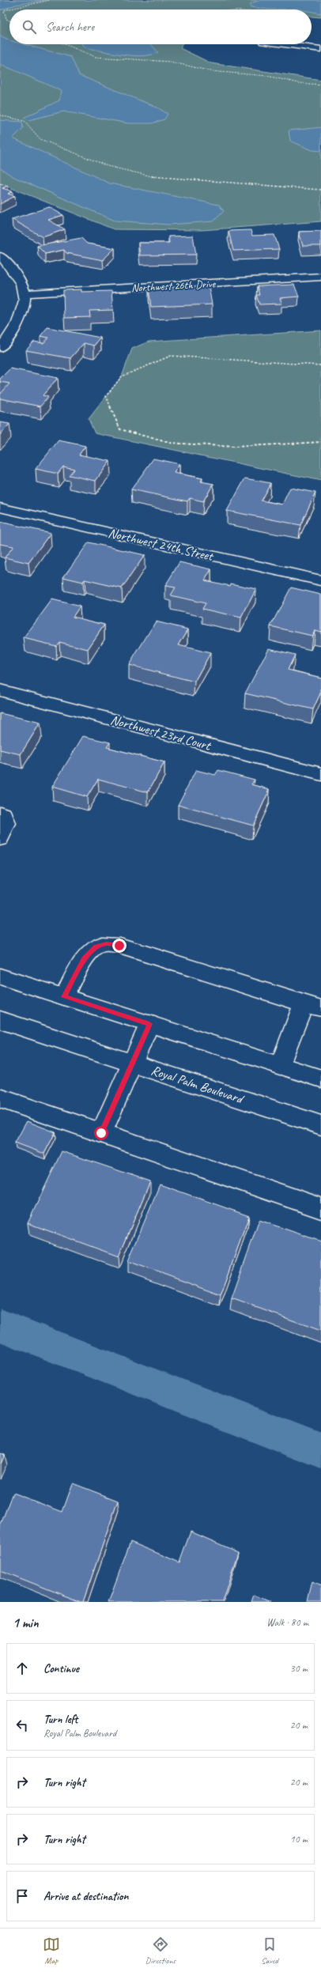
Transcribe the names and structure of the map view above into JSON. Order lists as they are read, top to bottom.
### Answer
{
  "streets": {
    "street": [
      "Northwest 26th Drive",
      "Northwest 24th Street",
      "Northwest 23rd Court",
      "Royal Palm Boulevard"
    ]
  },
  "page": {
    "search": "Search here",
    "heading": ["1 min", "Walk · 80 m"],
    "list": [
      ["Continue", "30 m"],
      ["Turn left", "Royal Palm Boulevard", "20 m"],
      ["Turn right", "20 m"],
      ["Turn right", "10 m"],
      "Arrive at destination"
    ],
    "nav": ["Map", "Directions", "Saved"]
  }
}
